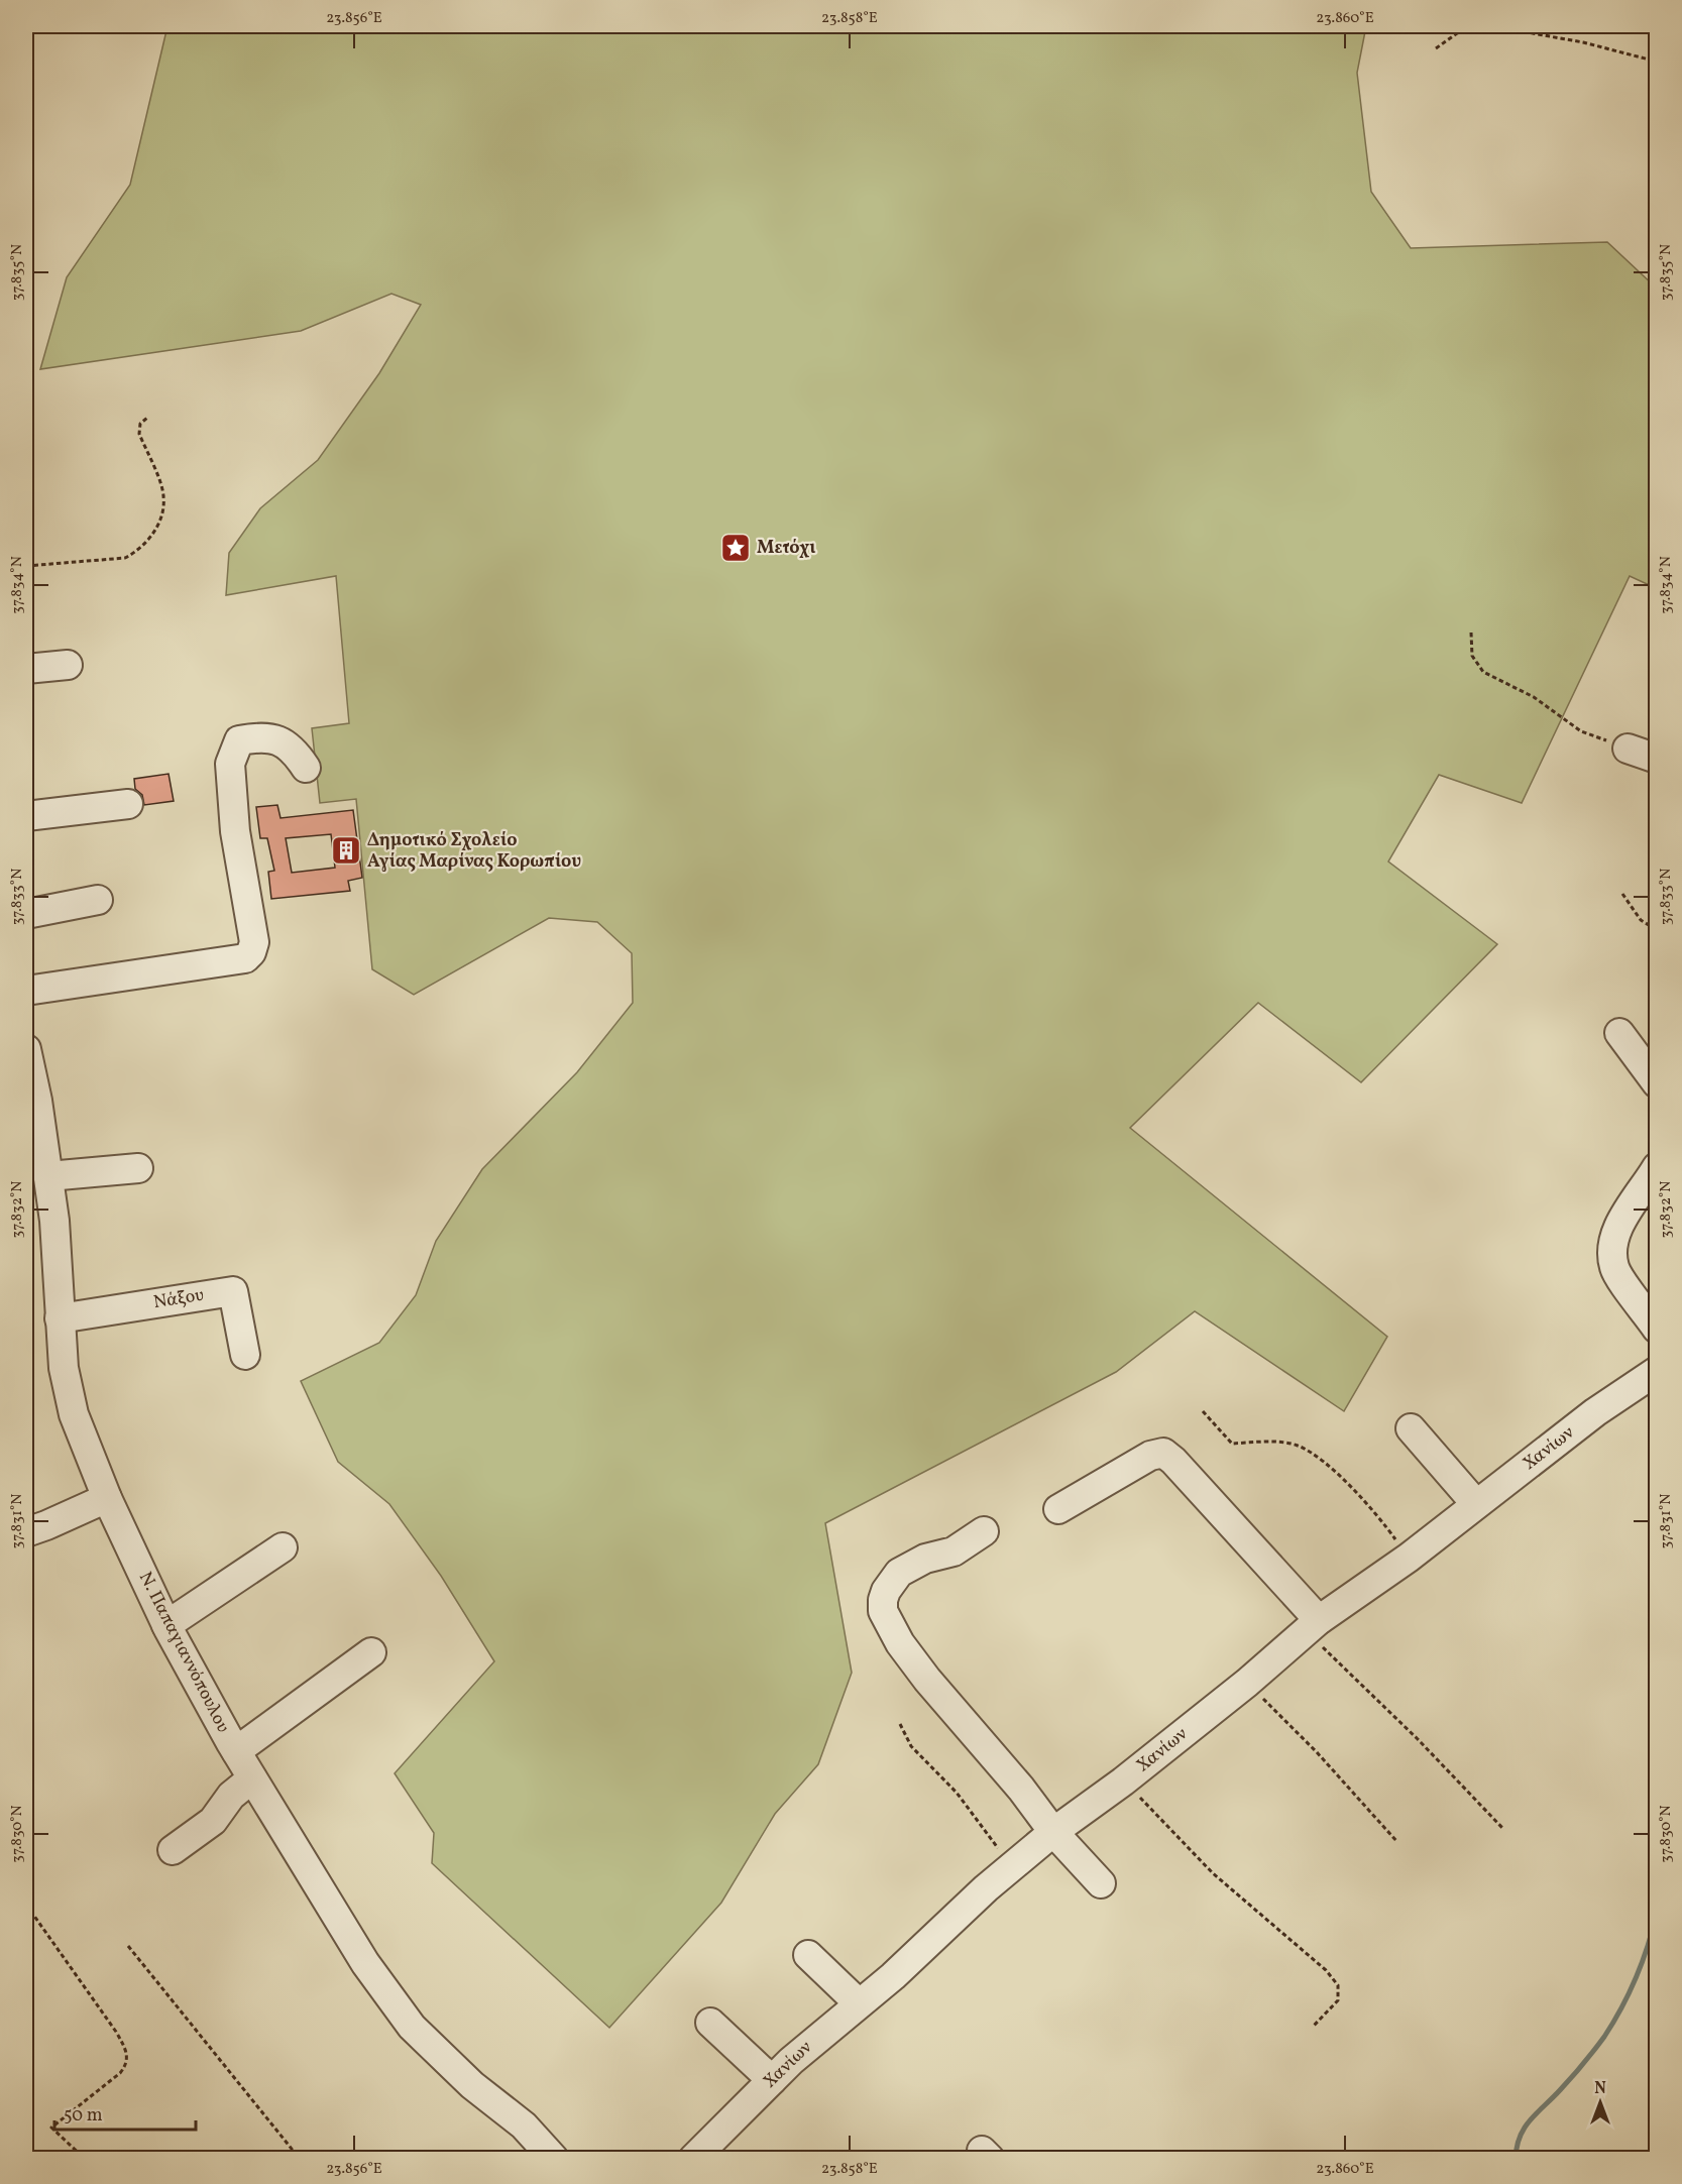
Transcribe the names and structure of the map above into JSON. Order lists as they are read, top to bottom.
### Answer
{
  "streets": {
    "street": ["Νάξου", "Χανίων", "Ν. Παπαγιαννόπουλου"]
  },
  "crossings": [
    ["Νάξου", "Ν. Παπαγιαννόπουλου"]
  ],
  "places": {
    "place": ["Μετόχι"],
    "building": ["Δημοτικό Σχολείο Αγίας Μαρίνας Κορωπίου"]
  },
  "scale_bar": "50 m",
  "north": "top",
  "coordinates": [
    "23.856°E",
    "23.858°E",
    "23.860°E",
    "37.835°N",
    "37.834°N",
    "37.833°N",
    "37.832°N",
    "37.831°N",
    "37.830°N"
  ]
}
